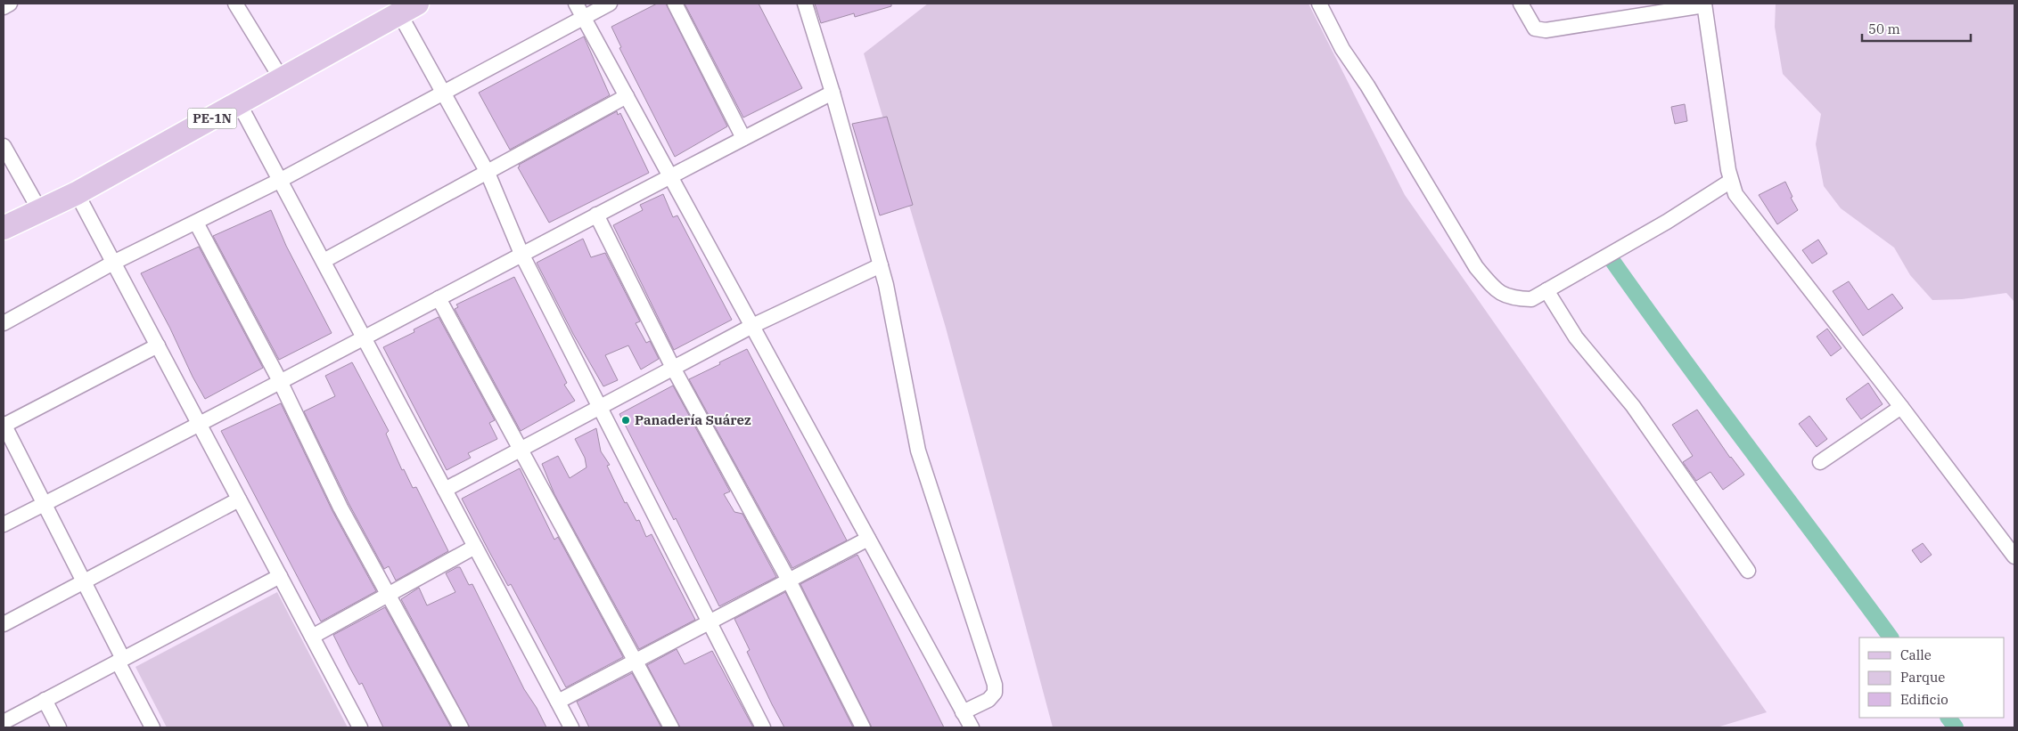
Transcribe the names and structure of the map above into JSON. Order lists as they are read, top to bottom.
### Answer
{
  "streets": {
    "main road": ["PE-1N"]
  },
  "places": ["Panadería Suárez"],
  "legend": ["Calle", "Parque", "Edificio"],
  "scale_bar": "50 m"
}
